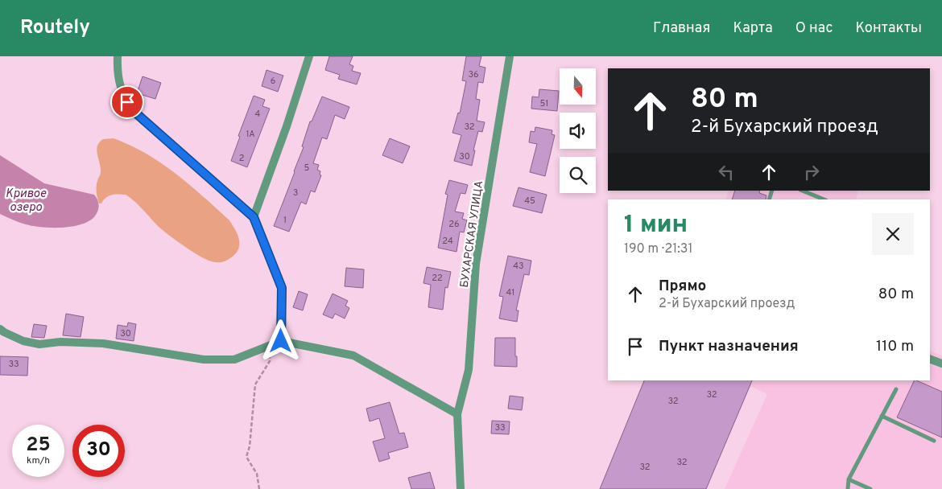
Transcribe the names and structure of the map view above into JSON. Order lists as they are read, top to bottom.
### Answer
{
  "streets": {
    "street": ["БУХАРСКАЯ УЛИЦА"]
  },
  "water": ["Кривое озеро"],
  "house_numbers": [
    "36",
    "6",
    "51",
    "4",
    "32",
    "1А",
    "30",
    "2",
    "5",
    "3",
    "45",
    "1",
    "26",
    "24",
    "43",
    "22",
    "41",
    "30",
    "33",
    "32",
    "32",
    "33",
    "32",
    "32"
  ],
  "north": "bottom",
  "page": {
    "header": "Routely",
    "nav": [
      "Главная",
      "Карта",
      "О нас",
      "Контакты"
    ],
    "turn": ["80 m", "2-й Бухарский проезд"],
    "heading": ["1 мин", "190 m · 21:31"],
    "list": [
      {
        "name": "Прямо",
        "note": "2-й Бухарский проезд",
        "value": "80 m"
      },
      {
        "name": "Пункт назначения",
        "value": "110 m"
      }
    ],
    "speed": "25 km/h",
    "limit": "30"
  }
}
